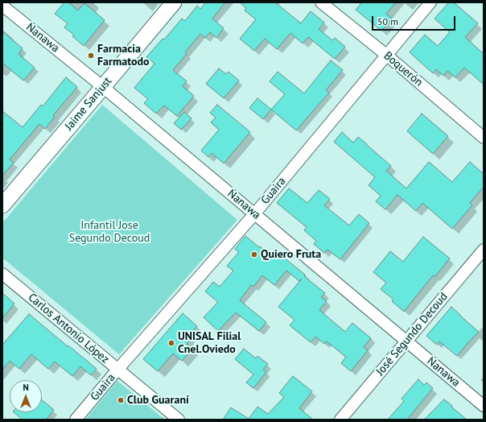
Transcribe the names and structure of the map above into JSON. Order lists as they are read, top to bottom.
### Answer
{
  "streets": {
    "main road": ["Jaime Sanjust"],
    "street": [
      "Nanawa",
      "Boquerón",
      "Guaira",
      "Carlos Antonio López",
      "José Segundo Decoud"
    ]
  },
  "crossings": [
    ["Nanawa", "Jaime Sanjust"],
    ["Nanawa", "Guaira"],
    ["Nanawa", "José Segundo Decoud"],
    ["Boquerón", "Guaira"],
    ["Guaira", "Carlos Antonio López"]
  ],
  "parks": ["Infantil Jose Segundo Decoud"],
  "places": [
    "Farmacia Farmatodo",
    "Quiero Fruta",
    "UNISAL Filial Cnel.Oviedo",
    "Club Guaraní"
  ],
  "scale_bar": "50 m",
  "north": "top"
}
